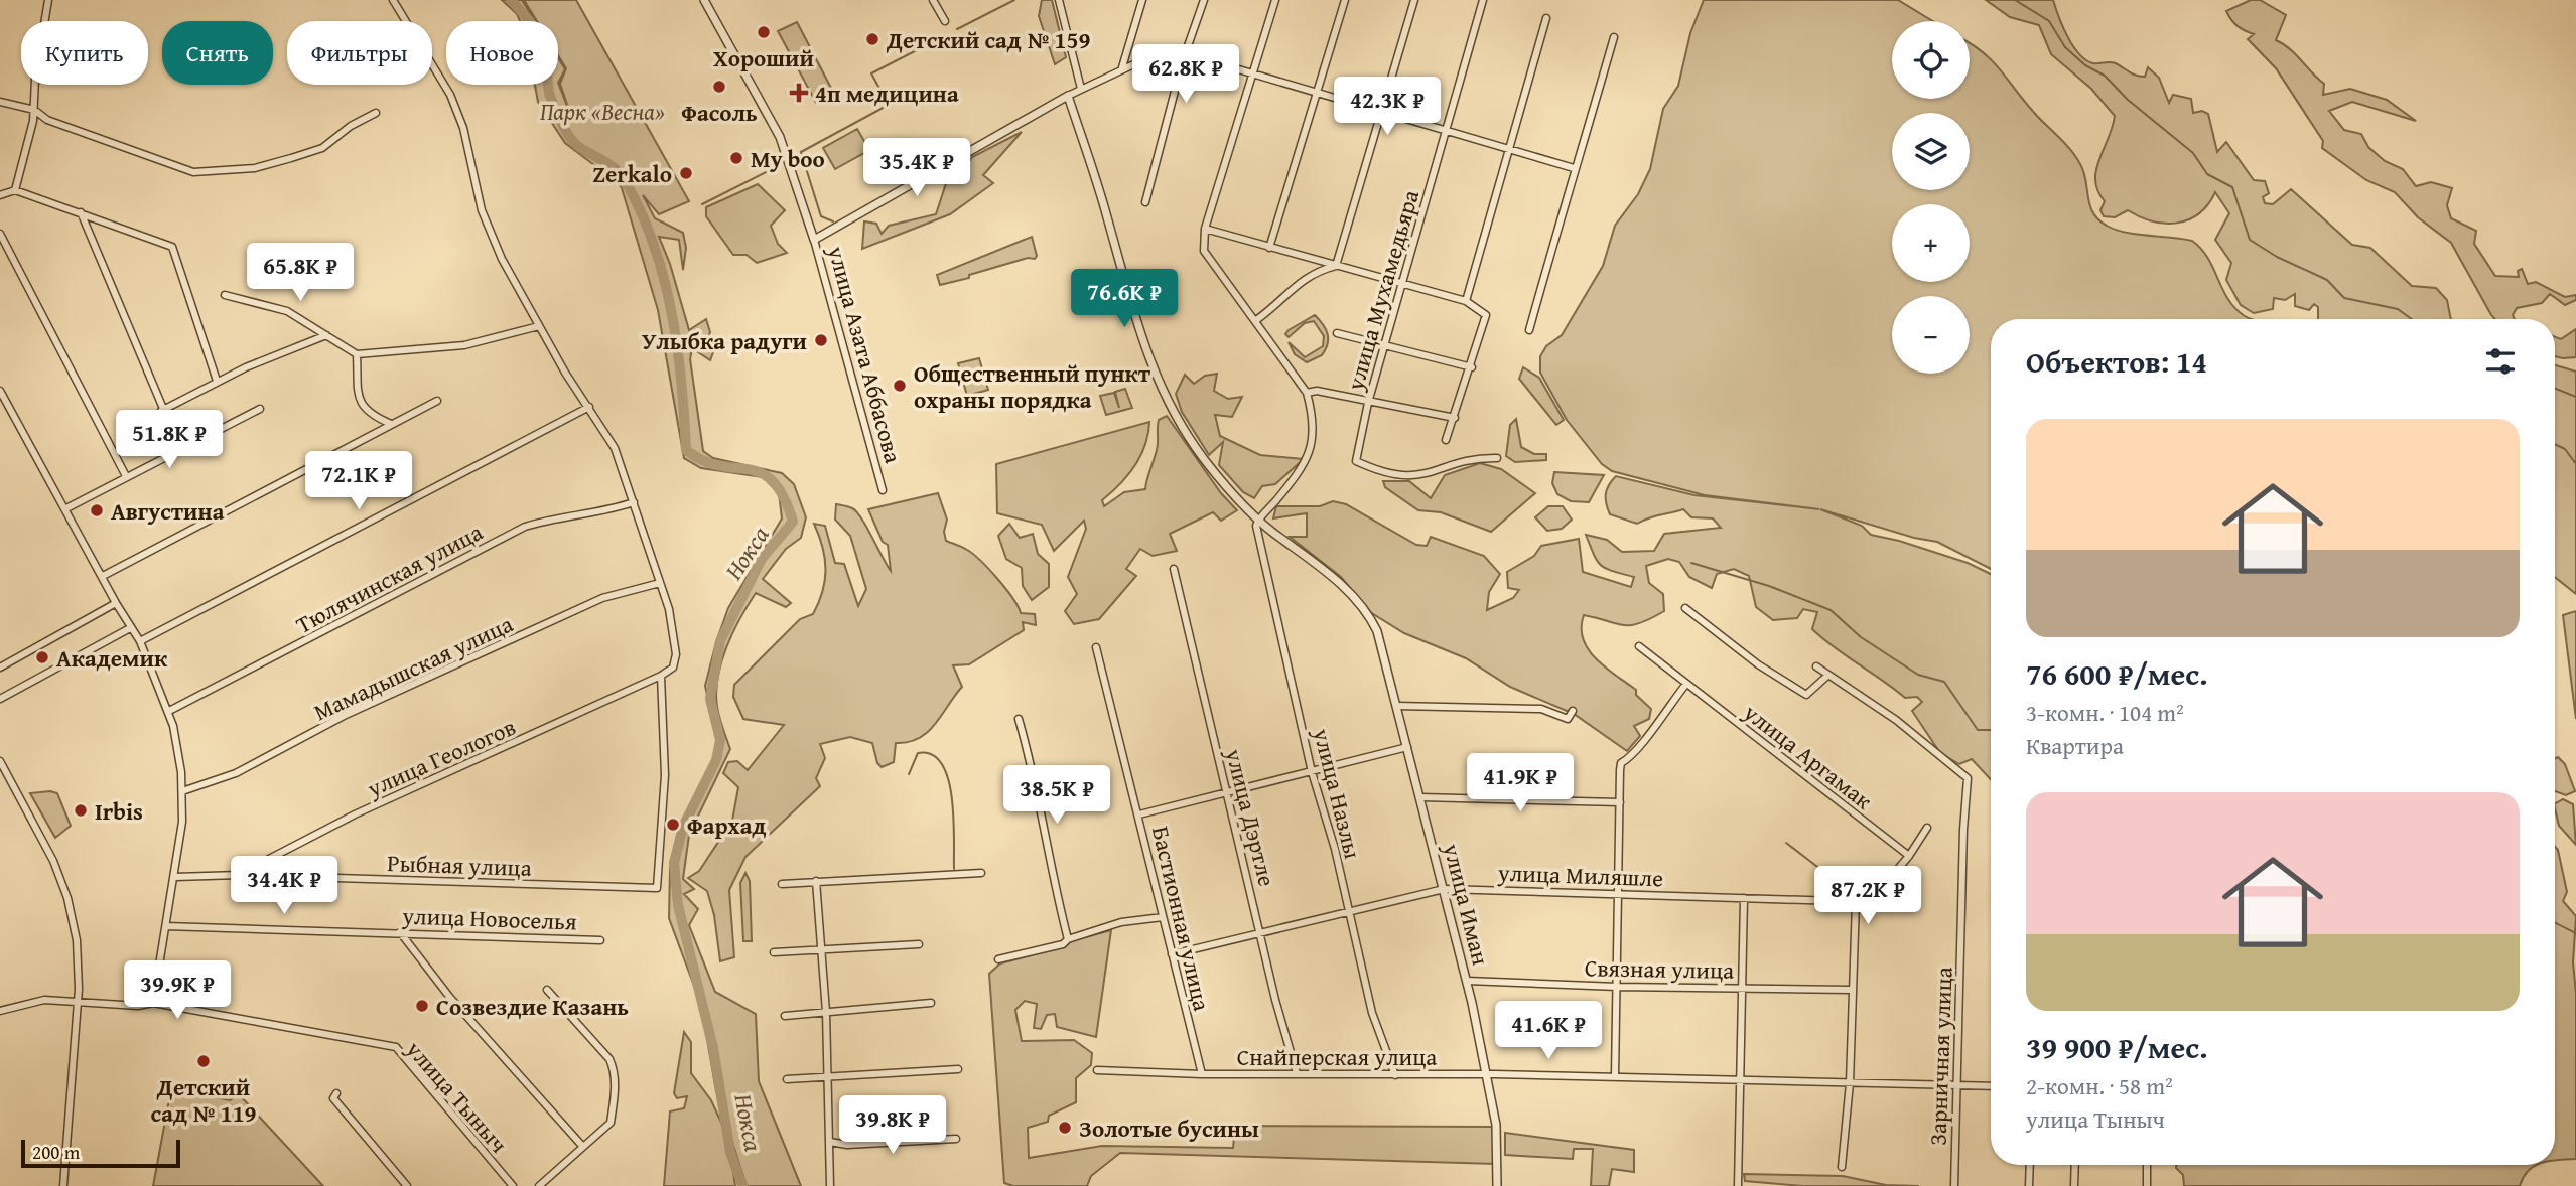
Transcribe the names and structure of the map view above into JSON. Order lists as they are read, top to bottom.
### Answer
{
  "streets": {
    "street": [
      "улица Мухамедьяра",
      "улица Азата Аббасова",
      "Тюлячинская улица",
      "Мамадышская улица",
      "улица Аргамак",
      "улица Геологов",
      "улица Назлы",
      "улица Дэртле",
      "Рыбная улица",
      "улица Миляшле",
      "улица Иман",
      "улица Новоселья",
      "Бастионная улица",
      "Связная улица",
      "Снайперская улица",
      "Зарничная улица",
      "улица Тыныч"
    ]
  },
  "crossings": [
    ["улица Аргамак", "улица Миляшле"],
    ["улица Геологов", "Рыбная улица"],
    ["улица Назлы", "улица Миляшле"],
    ["улица Назлы", "улица Иман"],
    ["улица Назлы", "Снайперская улица"],
    ["улица Дэртле", "улица Миляшле"],
    ["улица Дэртле", "Снайперская улица"],
    ["улица Миляшле", "улица Иман"],
    ["улица Миляшле", "Бастионная улица"],
    ["улица Иман", "Связная улица"],
    ["улица Иман", "Снайперская улица"],
    ["Бастионная улица", "Снайперская улица"],
    ["Снайперская улица", "Зарничная улица"]
  ],
  "water": ["Нокса"],
  "parks": ["Парк «Весна»"],
  "places": {
    "other": [
      "Хороший",
      "Детский сад № 159",
      "Фасоль",
      "My boo",
      "Zerkalo",
      "Улыбка радуги",
      "Общественный пункт охраны порядка",
      "Августина",
      "Академик",
      "Irbis",
      "Фархад",
      "Созвездие Казань",
      "Детский сад № 119",
      "Золотые бусины"
    ],
    "health": ["4п медицина"]
  },
  "scale_bar": "200 m",
  "page": {
    "map_buttons": ["+", "−"],
    "chip": [
      "Купить",
      "Снять",
      "Фильтры",
      "Новое"
    ],
    "price": [
      "62.8K ₽",
      "42.3K ₽",
      "35.4K ₽",
      "65.8K ₽",
      "76.6K ₽",
      "51.8K ₽",
      "72.1K ₽",
      "41.9K ₽",
      "38.5K ₽",
      "34.4K ₽",
      "87.2K ₽",
      "39.9K ₽",
      "41.6K ₽",
      "39.8K ₽"
    ],
    "heading": "Объектов: 14",
    "list": [
      {
        "name": "76 600 ₽/мес.",
        "note": "3-комн. · 104 m² · Квартира"
      },
      {
        "name": "39 900 ₽/мес.",
        "note": "2-комн. · 58 m² · улица Тыныч"
      }
    ],
    "scale": "200 m"
  }
}
